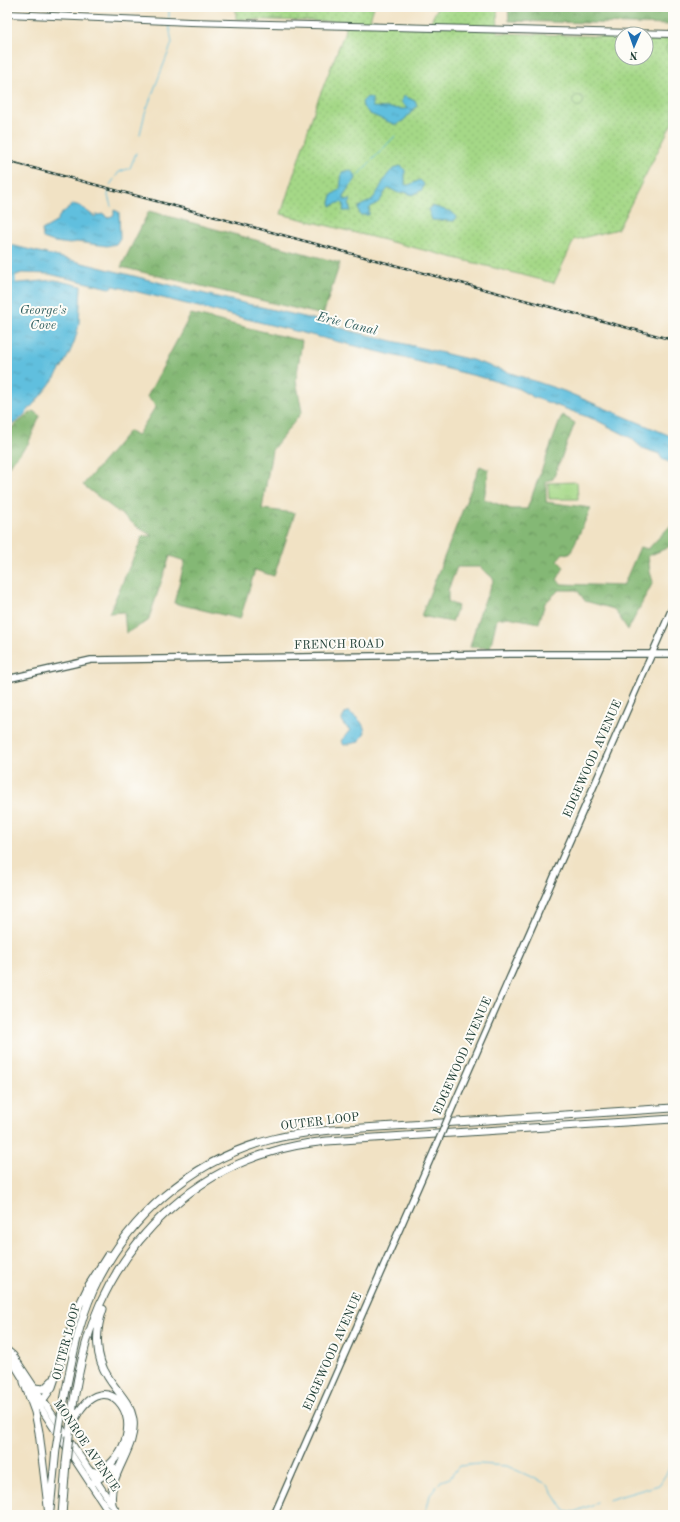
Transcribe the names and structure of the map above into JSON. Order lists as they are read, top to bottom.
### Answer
{
  "streets": {
    "highway": ["OUTER LOOP"],
    "main road": ["MONROE AVENUE"],
    "street": ["FRENCH ROAD", "EDGEWOOD AVENUE"]
  },
  "crossings": [
    ["FRENCH ROAD", "EDGEWOOD AVENUE"]
  ],
  "water": ["George's Cove", "Erie Canal"],
  "north": "bottom"
}
